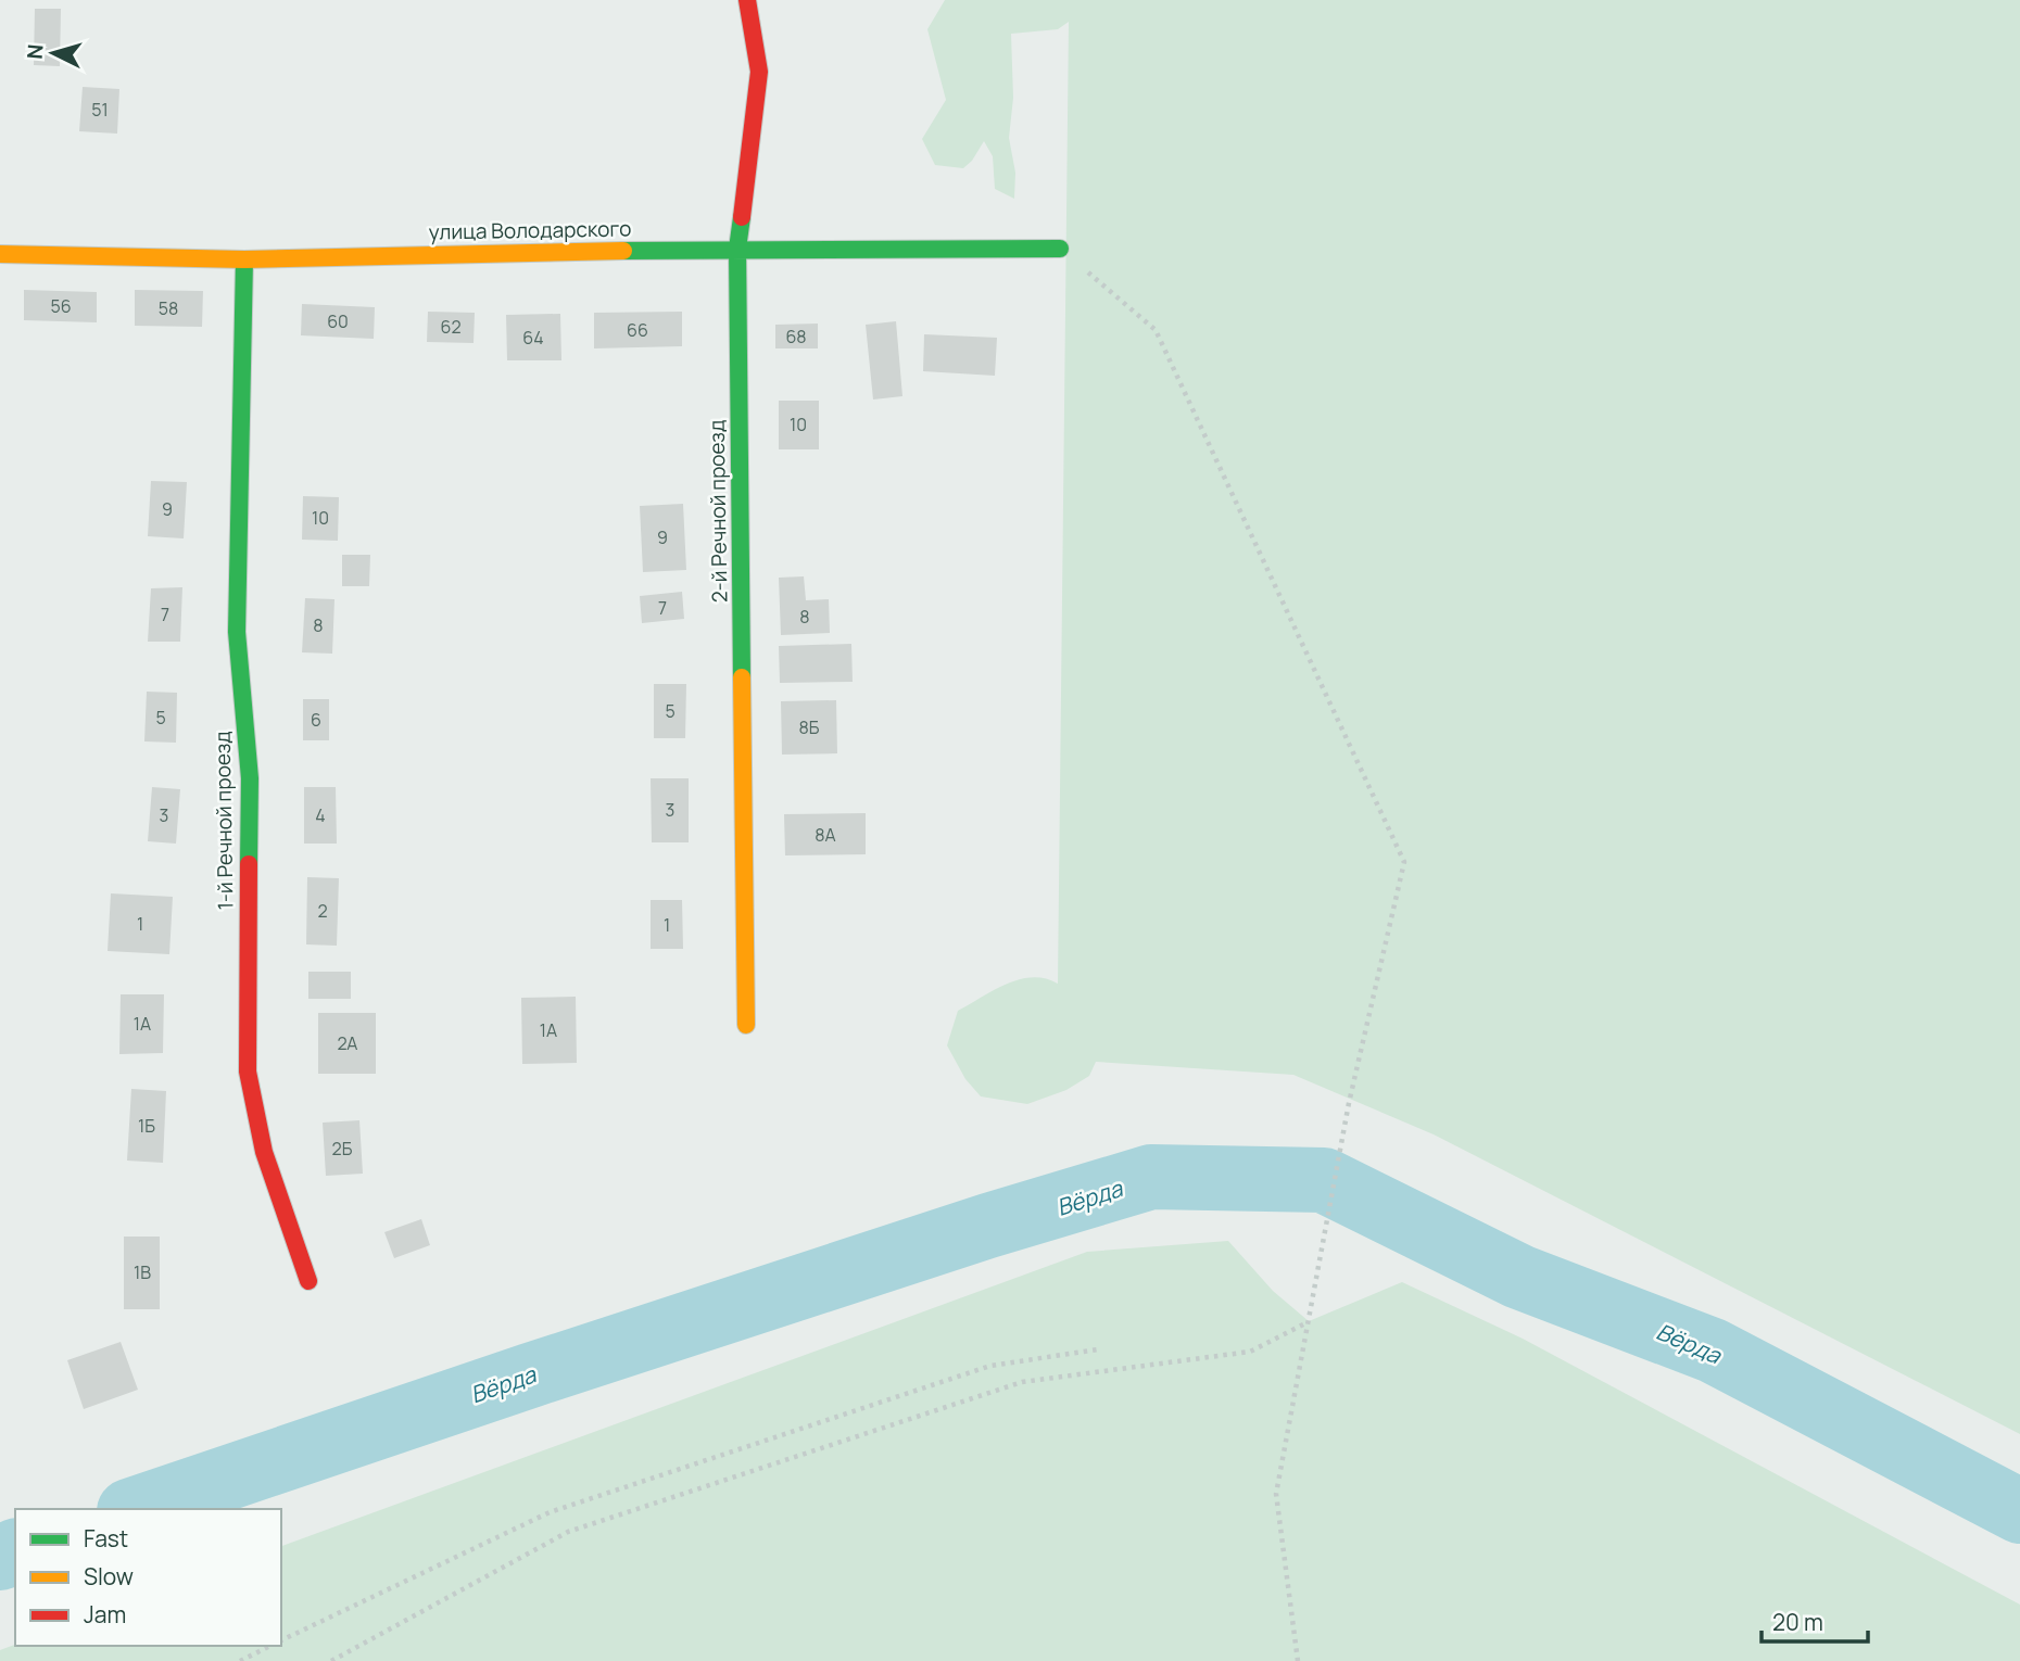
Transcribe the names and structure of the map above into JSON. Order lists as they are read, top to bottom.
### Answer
{
  "streets": {
    "street": ["улица Володарского", "2-й Речной проезд", "1-й Речной проезд"]
  },
  "crossings": [
    ["улица Володарского", "2-й Речной проезд"],
    ["улица Володарского", "1-й Речной проезд"]
  ],
  "water": ["Вёрда"],
  "house_numbers": [
    "51",
    "56",
    "58",
    "60",
    "62",
    "66",
    "68",
    "64",
    "10",
    "9",
    "10",
    "9",
    "7",
    "7",
    "8",
    "8",
    "5",
    "5",
    "6",
    "8Б",
    "3",
    "3",
    "4",
    "8А",
    "2",
    "1",
    "1",
    "1А",
    "1А",
    "2А",
    "1Б",
    "2Б",
    "1В"
  ],
  "legend": ["Fast", "Slow", "Jam"],
  "scale_bar": "20 m",
  "north": "left"
}
